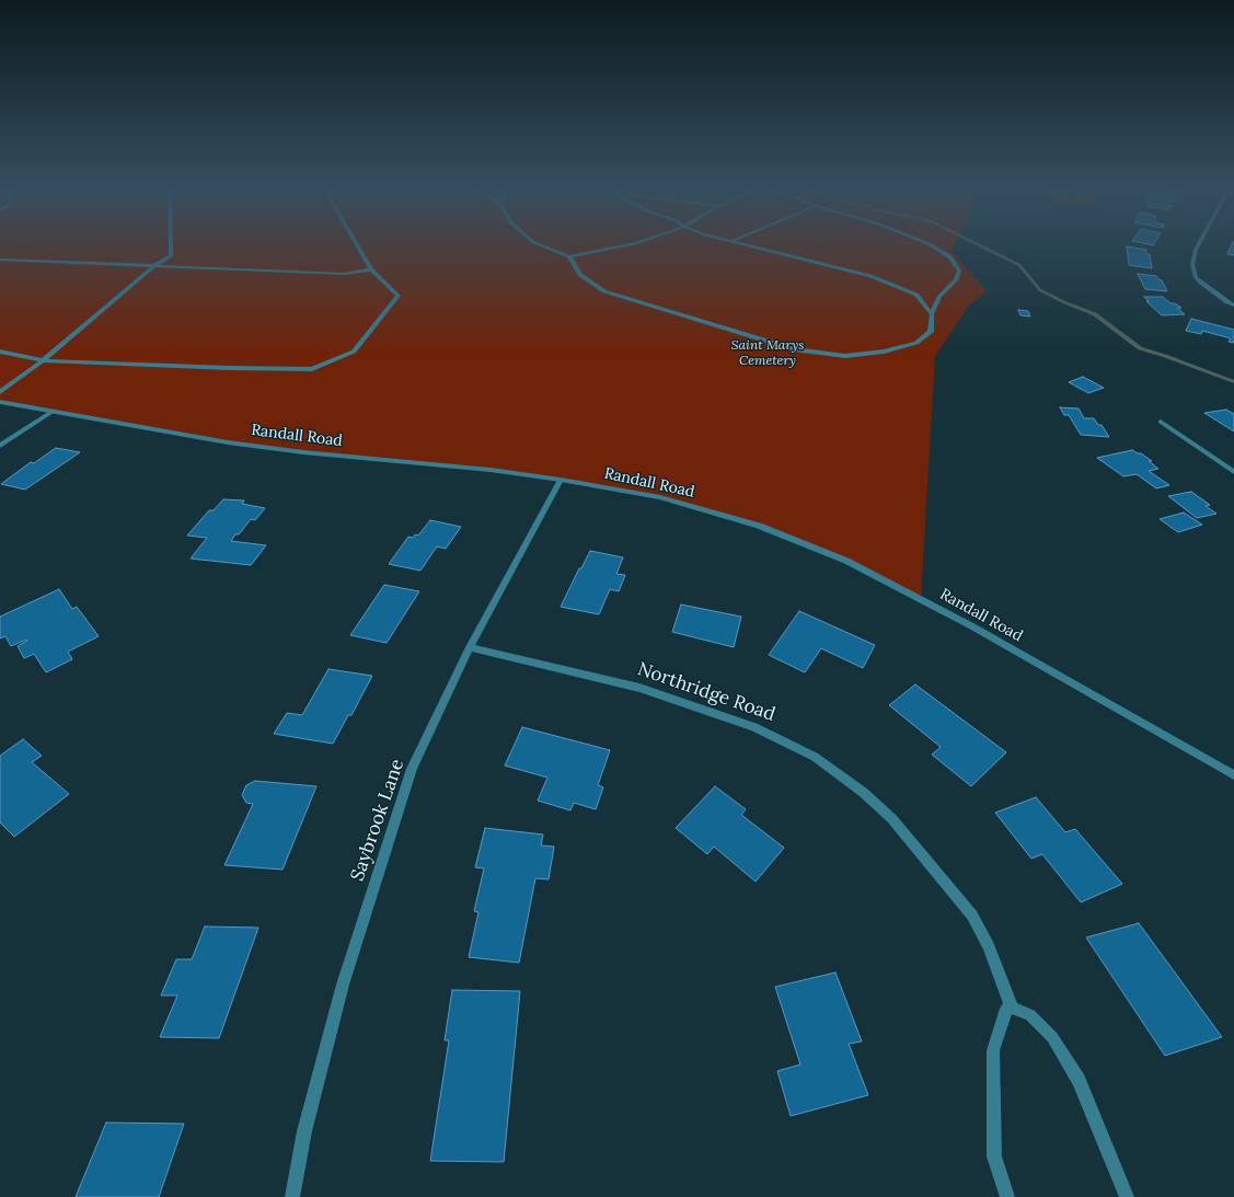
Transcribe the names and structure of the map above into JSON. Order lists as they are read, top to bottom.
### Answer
{
  "streets": {
    "street": ["Randall Road", "Northridge Road", "Saybrook Lane"]
  },
  "crossings": [
    ["Randall Road", "Saybrook Lane"],
    ["Northridge Road", "Saybrook Lane"]
  ],
  "parks": ["Saint Marys Cemetery"]
}
